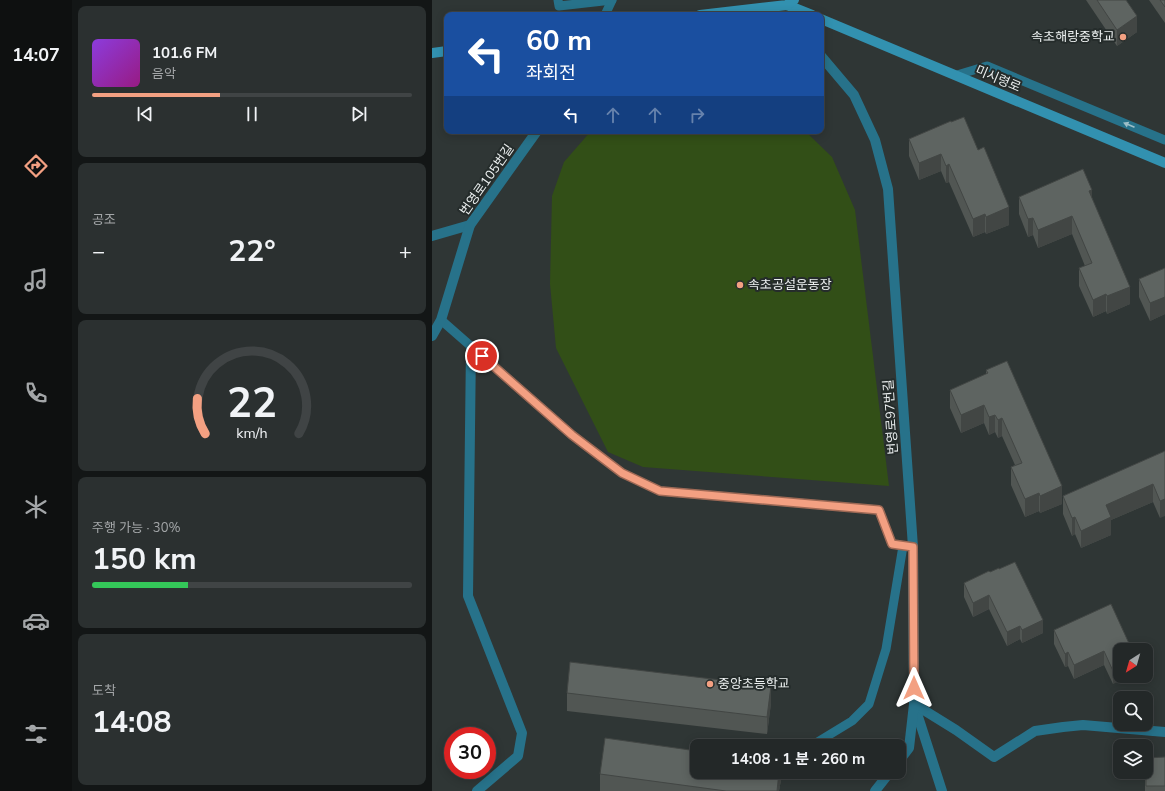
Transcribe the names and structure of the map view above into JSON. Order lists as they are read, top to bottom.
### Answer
{
  "streets": {
    "main road": ["미시령로"],
    "street": ["번영로105번길", "번영로97번길"]
  },
  "places": ["속초해랑중학교", "속초공설운동장", "중앙초등학교"],
  "north": "bottom left",
  "page": {
    "tabs": "14:07",
    "turn": ["60 m", "좌회전"],
    "song": ["101.6 FM", "음악"],
    "tile": [
      "공조",
      ["주행 가능 · 30%", "150 km"],
      ["도착", "14:08"]
    ],
    "heat": ["−", "22°", "+"],
    "limit": "30",
    "trip": "14:08 · 1 분 · 260 m",
    "gauge": ["22", "km/h"]
  }
}
